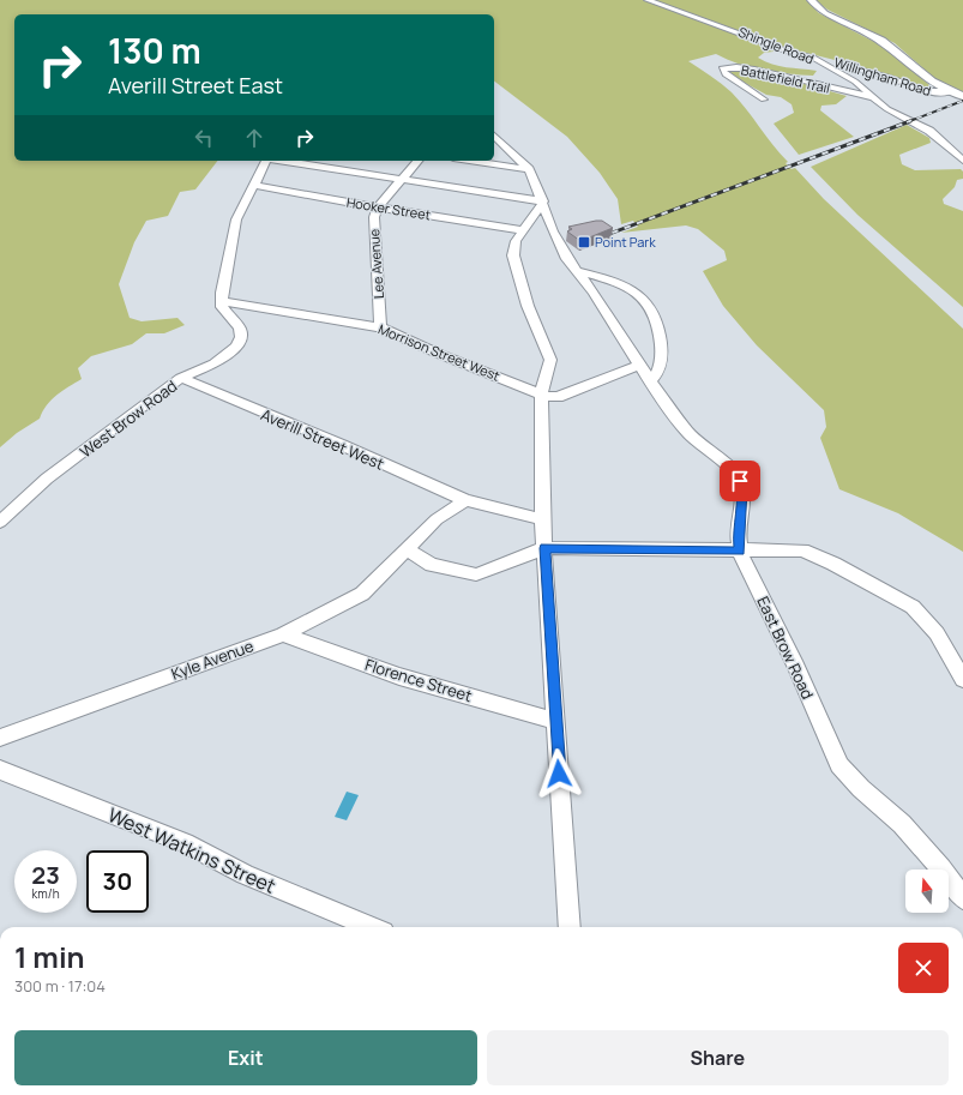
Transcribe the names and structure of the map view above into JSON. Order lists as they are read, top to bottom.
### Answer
{
  "streets": {
    "street": [
      "Shingle Road",
      "Willingham Road",
      "Battlefield Trail",
      "Hooker Street",
      "Lee Avenue",
      "Morrison Street West",
      "West Brow Road",
      "Averill Street West",
      "East Brow Road",
      "Kyle Avenue",
      "Florence Street",
      "West Watkins Street"
    ]
  },
  "crossings": [
    ["Shingle Road", "Willingham Road"],
    ["Shingle Road", "Battlefield Trail"],
    ["Hooker Street", "Lee Avenue"],
    ["Lee Avenue", "Morrison Street West"],
    ["Morrison Street West", "West Brow Road"],
    ["West Brow Road", "Averill Street West"],
    ["Averill Street West", "Kyle Avenue"],
    ["Kyle Avenue", "Florence Street"]
  ],
  "places": {
    "transit": ["Point Park"]
  },
  "north": "top",
  "page": {
    "turn": ["130 m", "Averill Street East"],
    "speed": "23 km/h",
    "limit": "30",
    "heading": ["1 min", "300 m · 17:04"],
    "buttons": ["Exit", "Share"]
  }
}
